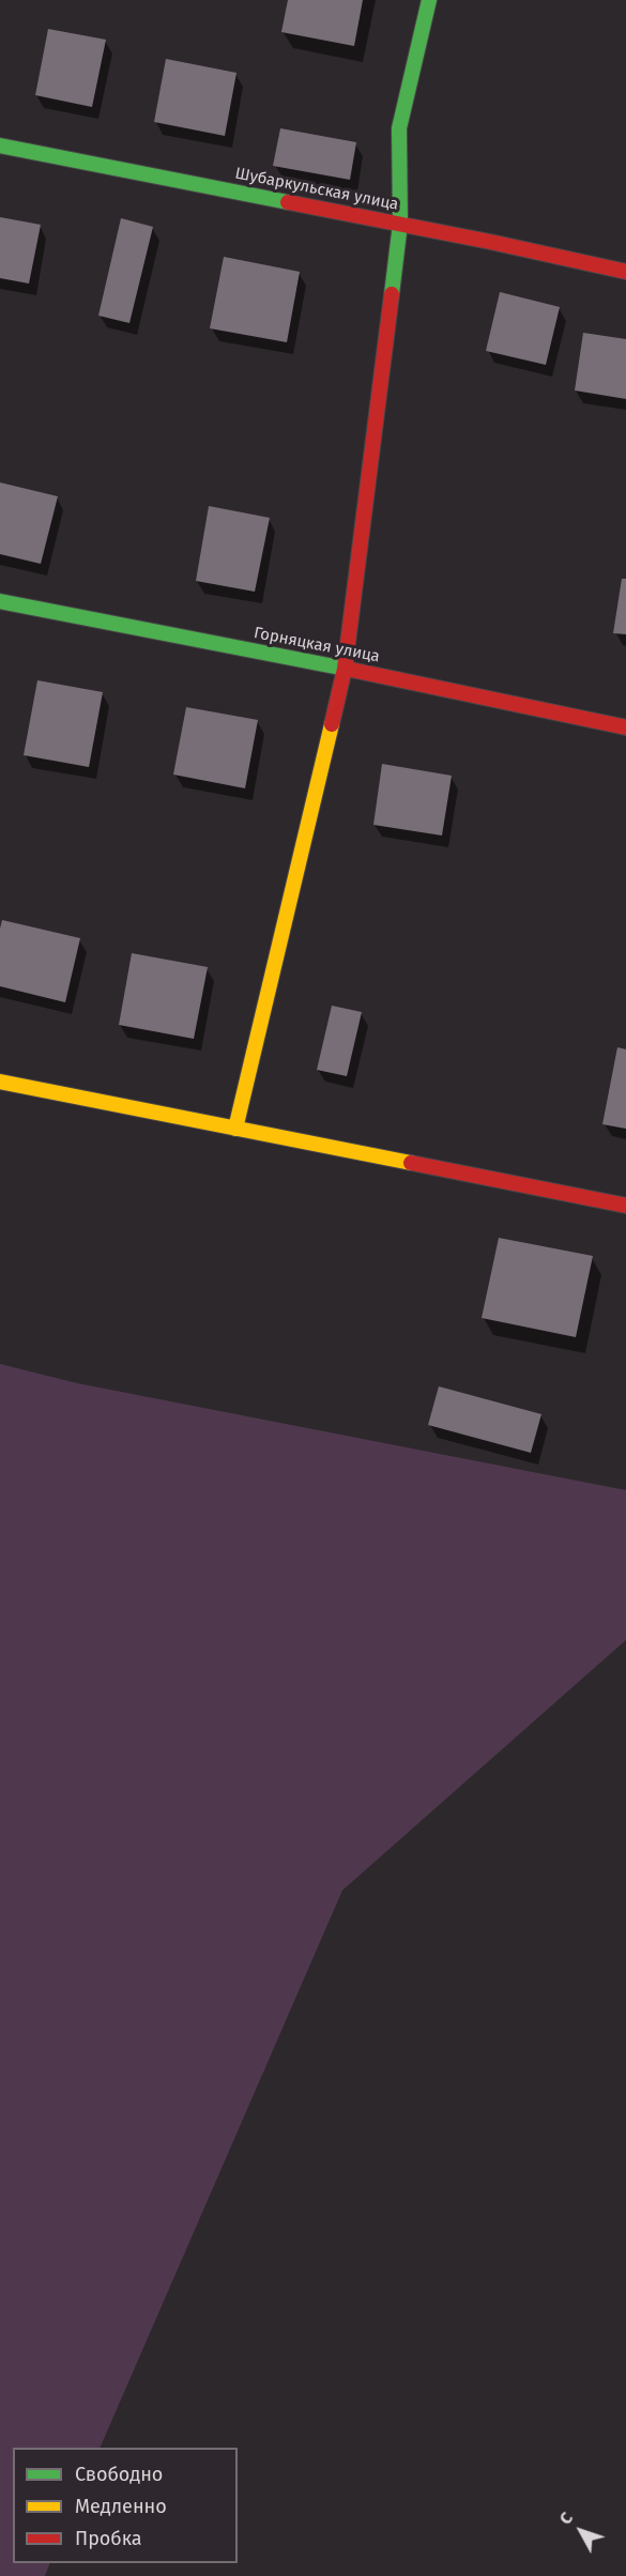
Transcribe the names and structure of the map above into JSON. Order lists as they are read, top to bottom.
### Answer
{
  "streets": {
    "street": ["Шубаркульская улица", "Горняцкая улица"]
  },
  "legend": ["Свободно", "Медленно", "Пробка"],
  "north": "top left"
}
